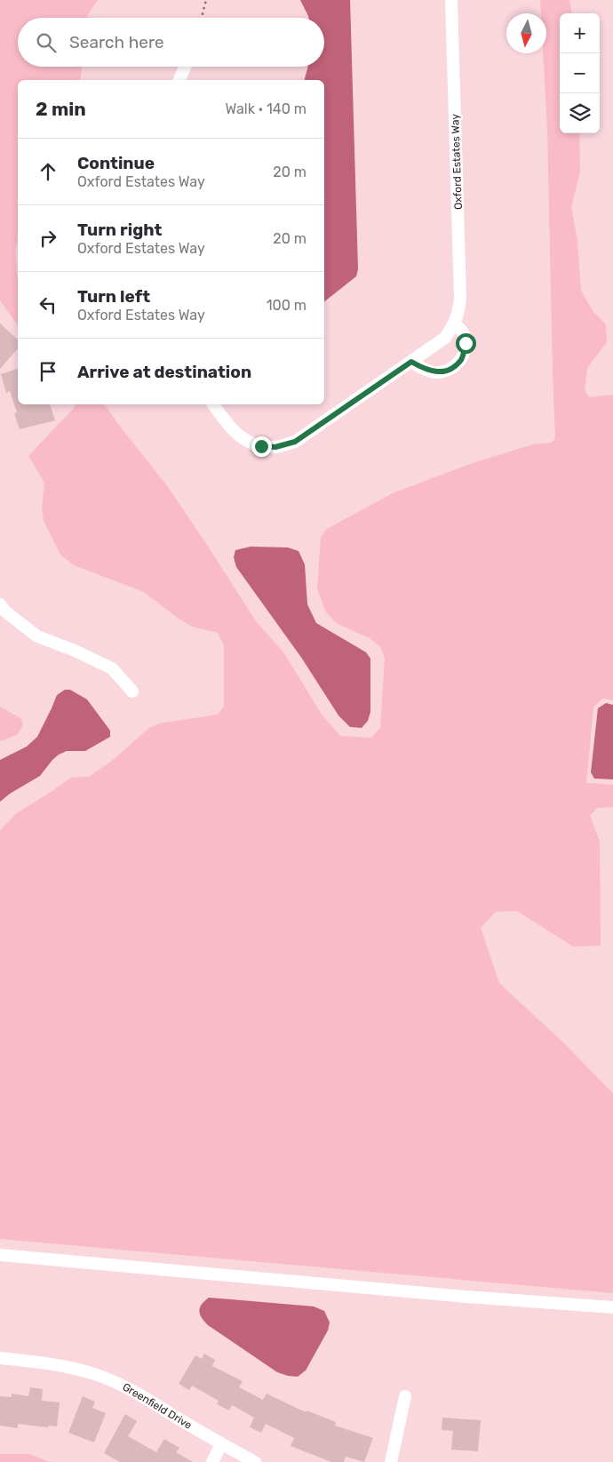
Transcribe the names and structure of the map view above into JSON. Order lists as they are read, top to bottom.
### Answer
{
  "streets": {
    "street": ["Oxford Estates Way", "Greenfield Drive"]
  },
  "north": "bottom",
  "page": {
    "map_buttons": ["+", "−"],
    "search": "Search here",
    "heading": ["2 min", "Walk · 140 m"],
    "list": [
      ["Continue", "Oxford Estates Way", "20 m"],
      ["Turn right", "Oxford Estates Way", "20 m"],
      ["Turn left", "Oxford Estates Way", "100 m"],
      "Arrive at destination"
    ]
  }
}
